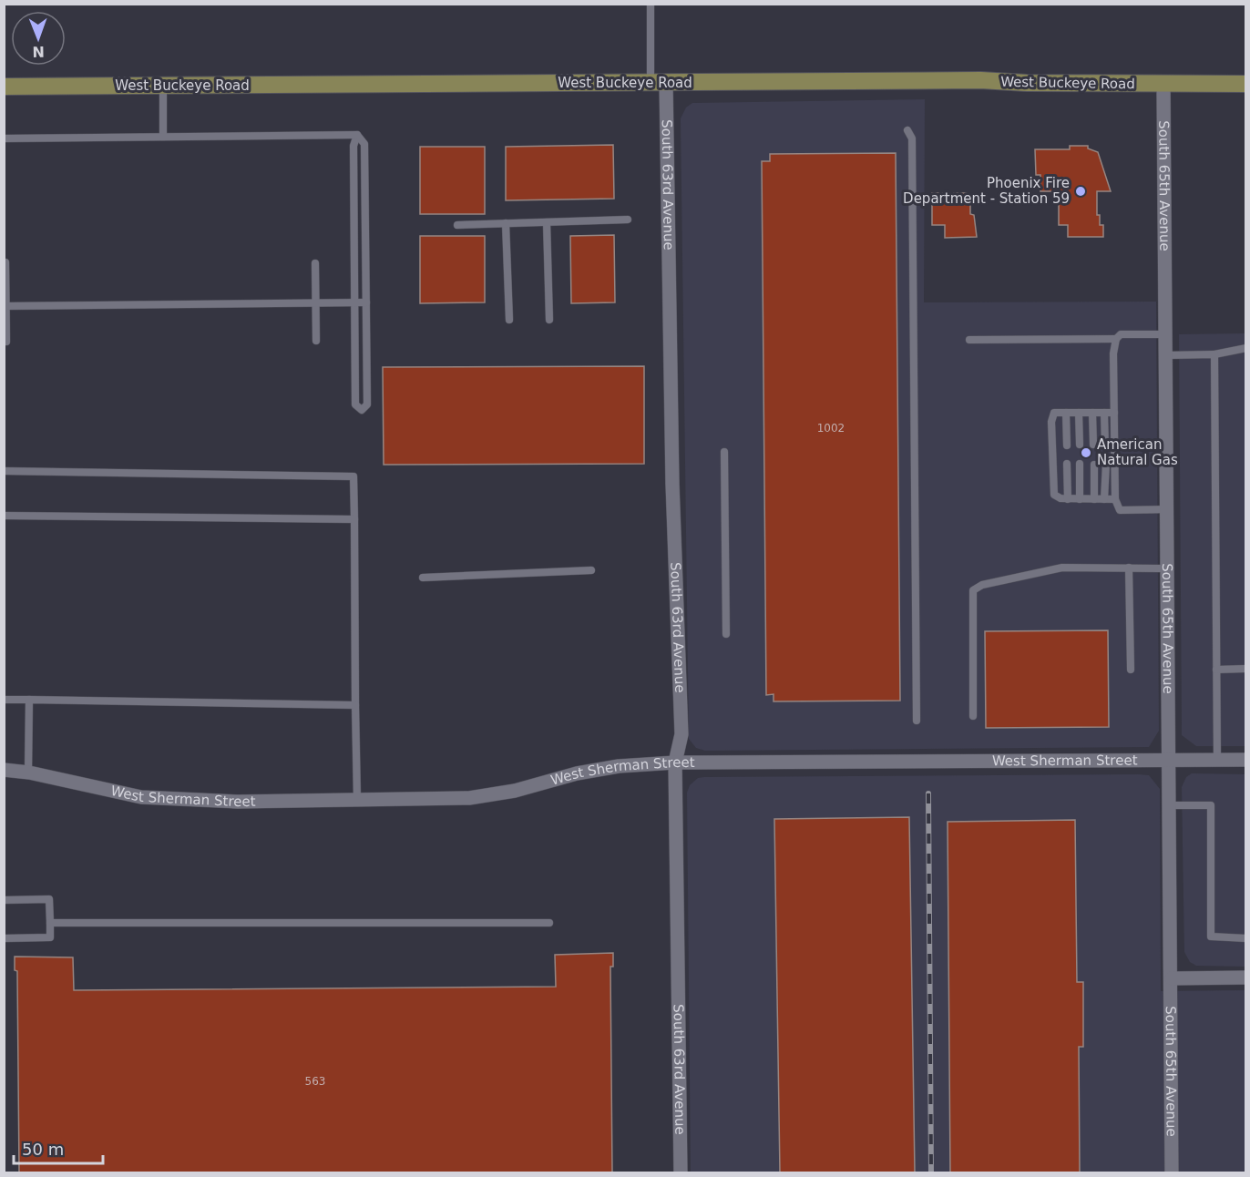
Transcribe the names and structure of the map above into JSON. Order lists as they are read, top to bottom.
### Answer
{
  "streets": {
    "main road": ["West Buckeye Road"],
    "street": ["South 63rd Avenue", "South 65th Avenue", "West Sherman Street"]
  },
  "crossings": [
    ["West Buckeye Road", "South 63rd Avenue"],
    ["West Buckeye Road", "South 65th Avenue"],
    ["South 63rd Avenue", "West Sherman Street"],
    ["South 65th Avenue", "West Sherman Street"]
  ],
  "places": ["Phoenix Fire Department - Station 59", "American Natural Gas"],
  "house_numbers": ["1002", "563"],
  "scale_bar": "50 m",
  "north": "bottom"
}
